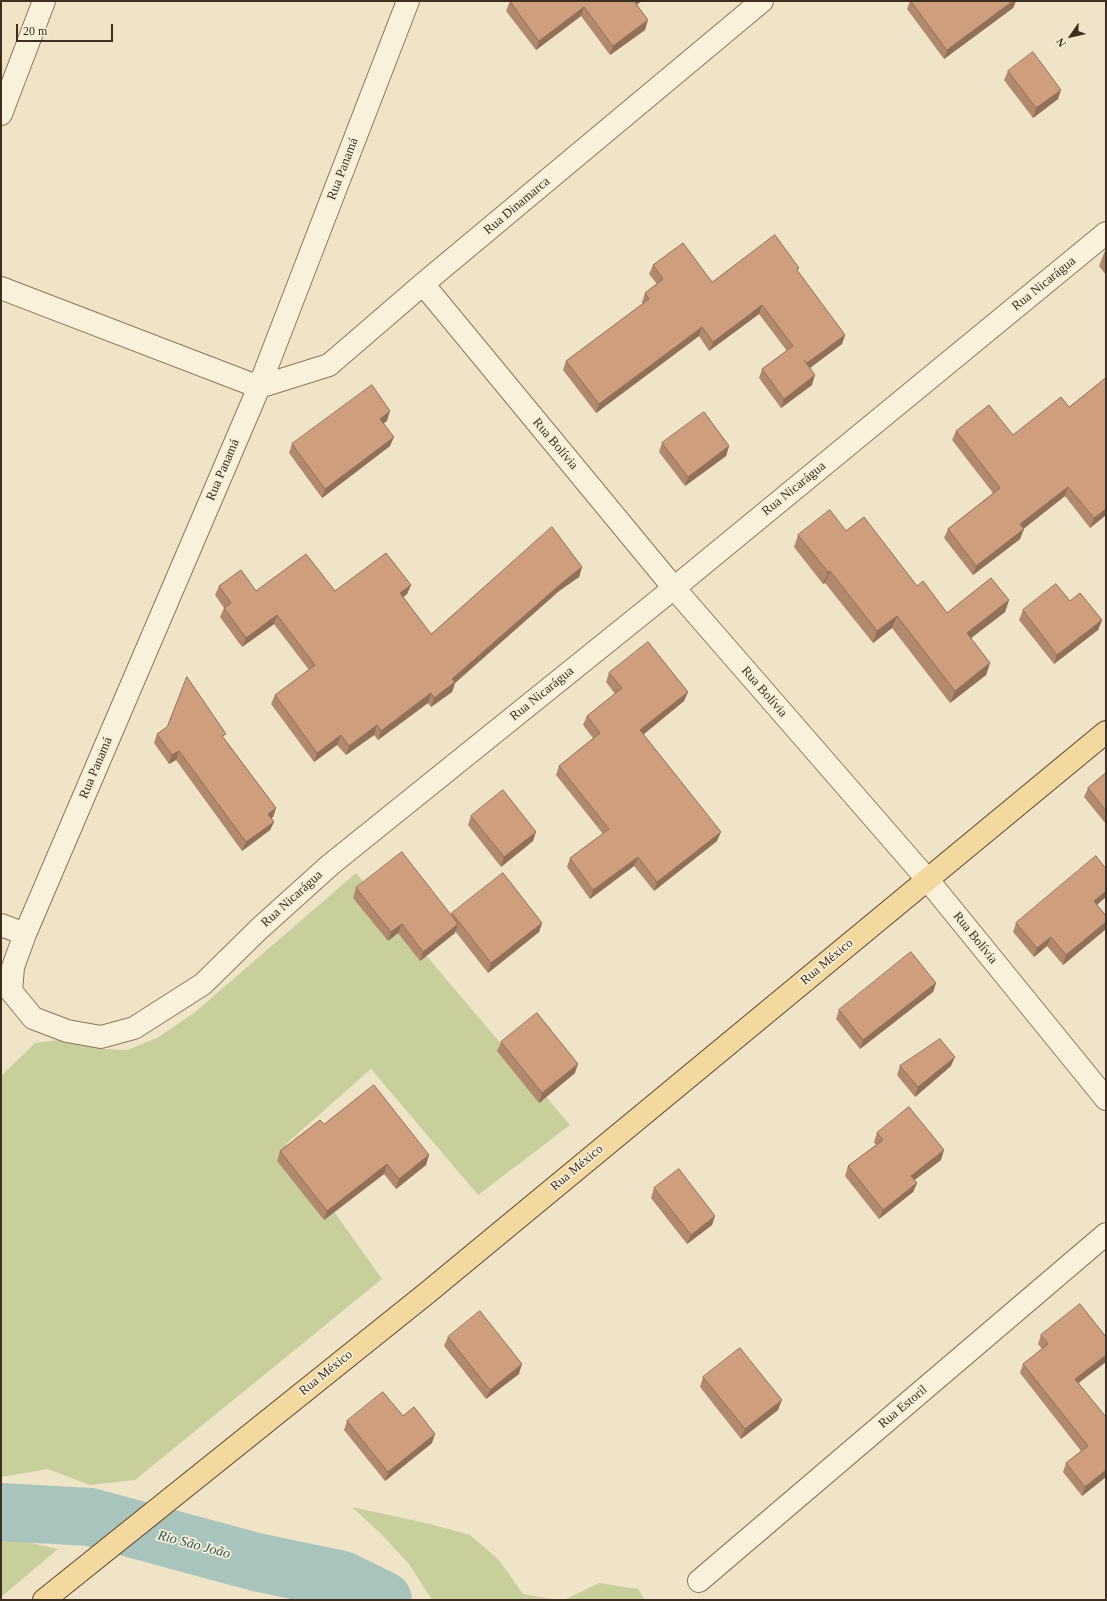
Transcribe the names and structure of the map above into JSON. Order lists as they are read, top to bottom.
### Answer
{
  "streets": {
    "main road": ["Rua México"],
    "street": [
      "Rua Panamá",
      "Rua Dinamarca",
      "Rua Nicarágua",
      "Rua Bolívia",
      "Rua Estoril"
    ]
  },
  "crossings": [
    ["Rua Panamá", "Rua Dinamarca"],
    ["Rua Panamá", "Rua Nicarágua"],
    ["Rua Dinamarca", "Rua Bolívia"],
    ["Rua Nicarágua", "Rua Bolívia"],
    ["Rua Bolívia", "Rua México"]
  ],
  "water": ["Rio São João"],
  "scale_bar": "20 m",
  "north": "bottom left"
}
